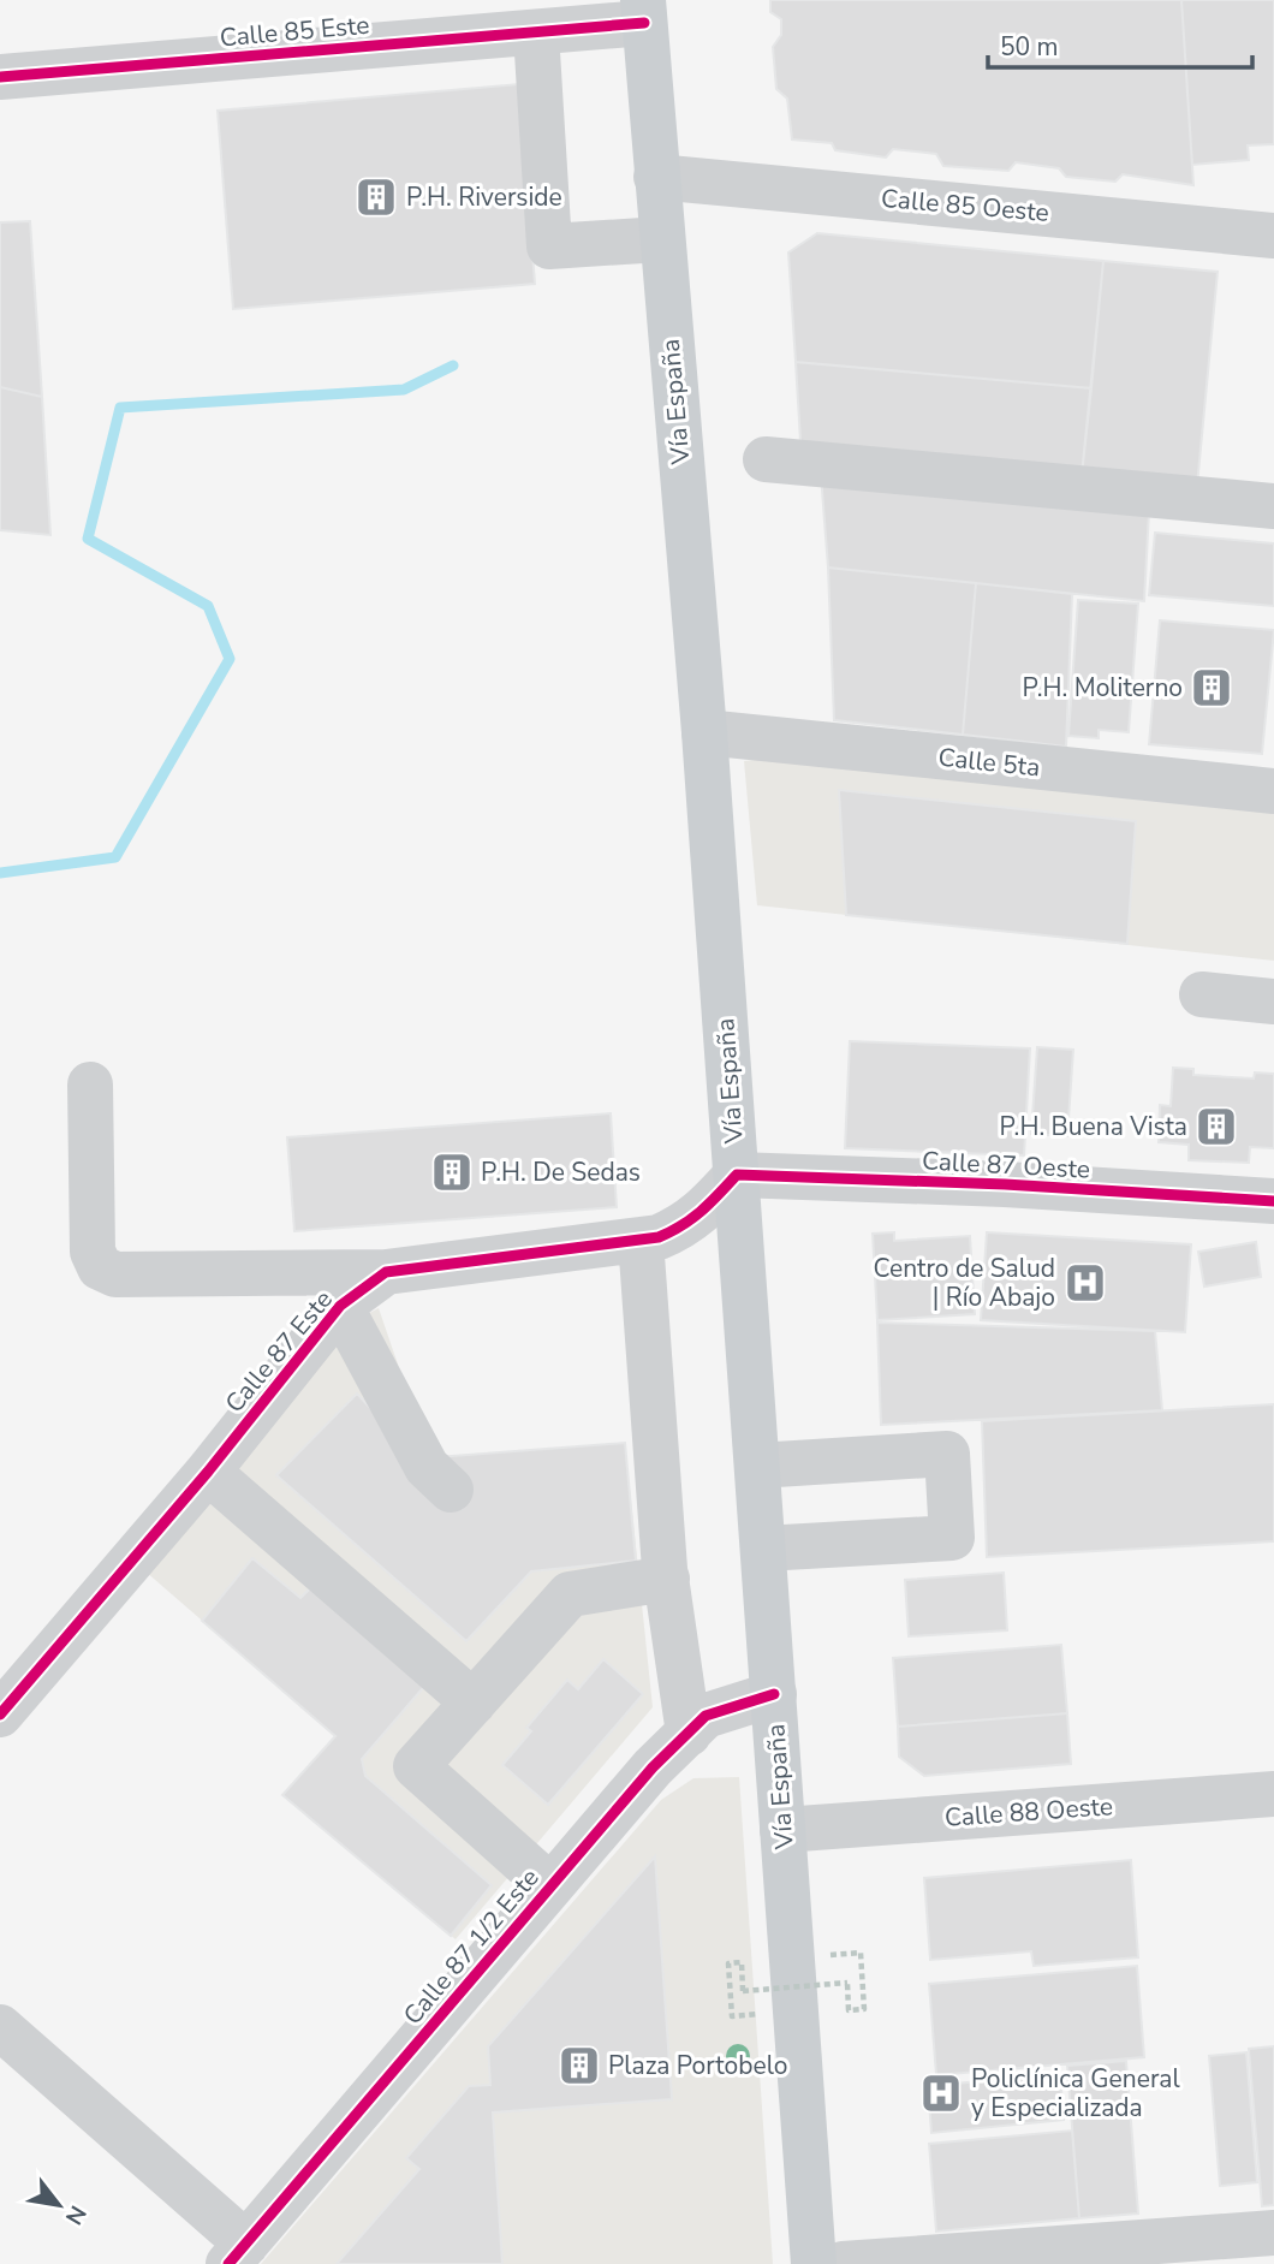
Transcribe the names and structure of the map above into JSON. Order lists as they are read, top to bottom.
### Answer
{
  "streets": {
    "main road": ["Vía España"],
    "street": [
      "Calle 85 Este",
      "Calle 85 Oeste",
      "Calle 5ta",
      "Calle 87 Oeste",
      "Calle 87 Este",
      "Calle 88 Oeste",
      "Calle 87 1/2 Este"
    ]
  },
  "crossings": [
    ["Calle 85 Este", "Vía España"],
    ["Calle 85 Oeste", "Vía España"],
    ["Vía España", "Calle 5ta"],
    ["Vía España", "Calle 87 Oeste"],
    ["Vía España", "Calle 87 Este"],
    ["Vía España", "Calle 88 Oeste"],
    ["Vía España", "Calle 87 1/2 Este"],
    ["Calle 87 Oeste", "Calle 87 Este"]
  ],
  "places": {
    "building": [
      "P.H. Riverside",
      "P.H. Moliterno",
      "P.H. Buena Vista",
      "P.H. De Sedas",
      "Plaza Portobelo"
    ],
    "hospital": ["Centro de Salud | Río Abajo", "Policlínica General y Especializada"]
  },
  "scale_bar": "50 m",
  "north": "bottom right"
}
